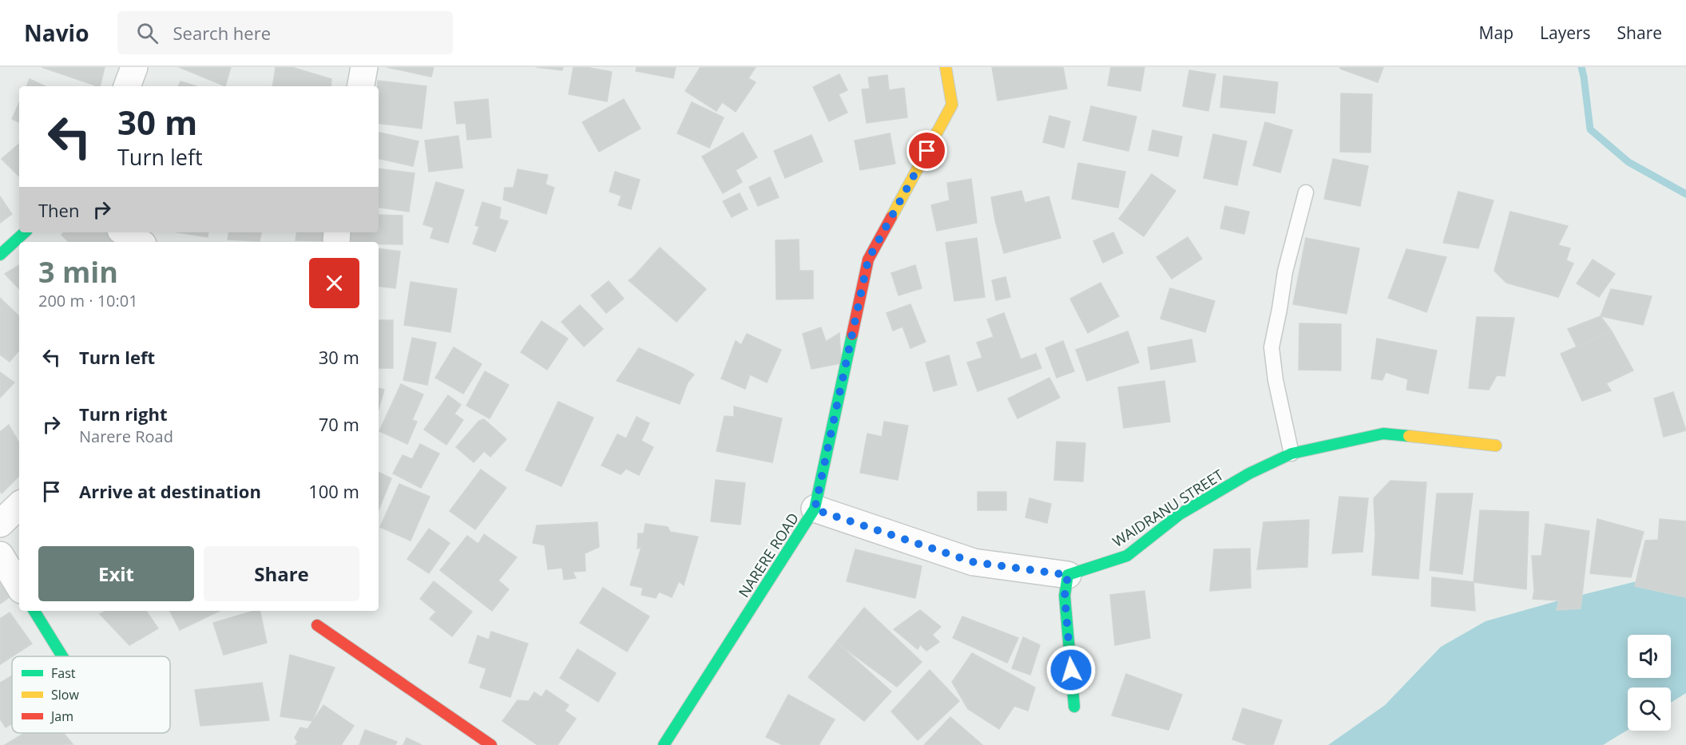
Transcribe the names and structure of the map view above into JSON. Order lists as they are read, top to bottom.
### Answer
{
  "streets": {
    "street": ["WAIDRANU STREET", "NARERE ROAD"]
  },
  "legend": ["Fast", "Slow", "Jam"],
  "page": {
    "header": "Navio",
    "search": "Search here",
    "nav": ["Map", "Layers", "Share"],
    "turn": ["30 m", "Turn left"],
    "then": "Then",
    "heading": ["3 min", "200 m · 10:01"],
    "list": [
      {
        "name": "Turn left",
        "value": "30 m"
      },
      {
        "name": "Turn right",
        "note": "Narere Road",
        "value": "70 m"
      },
      {
        "name": "Arrive at destination",
        "value": "100 m"
      }
    ],
    "buttons": ["Exit", "Share"]
  }
}
